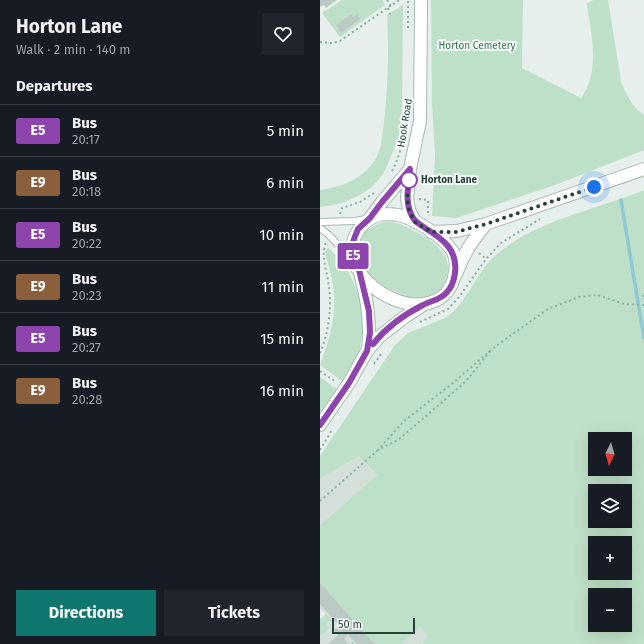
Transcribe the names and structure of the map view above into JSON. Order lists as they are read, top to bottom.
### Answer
{
  "streets": {
    "main road": ["Hook Road"]
  },
  "parks": ["Horton Cemetery"],
  "places": ["Horton Lane"],
  "lines": ["bus line E5"],
  "scale_bar": "50 m",
  "north": "bottom",
  "page": {
    "heading": [
      ["Horton Lane", "Walk · 2 min · 140 m"],
      "Departures"
    ],
    "on_map": "E5",
    "list": [
      {
        "mark": "E5",
        "name": "Bus",
        "note": "20:17",
        "value": "5 min"
      },
      {
        "mark": "E9",
        "name": "Bus",
        "note": "20:18",
        "value": "6 min"
      },
      {
        "mark": "E5",
        "name": "Bus",
        "note": "20:22",
        "value": "10 min"
      },
      {
        "mark": "E9",
        "name": "Bus",
        "note": "20:23",
        "value": "11 min"
      },
      {
        "mark": "E5",
        "name": "Bus",
        "note": "20:27",
        "value": "15 min"
      },
      {
        "mark": "E9",
        "name": "Bus",
        "note": "20:28",
        "value": "16 min"
      }
    ],
    "map_buttons": ["+", "−"],
    "buttons": ["Directions", "Tickets"],
    "scale": "50 m"
  }
}
